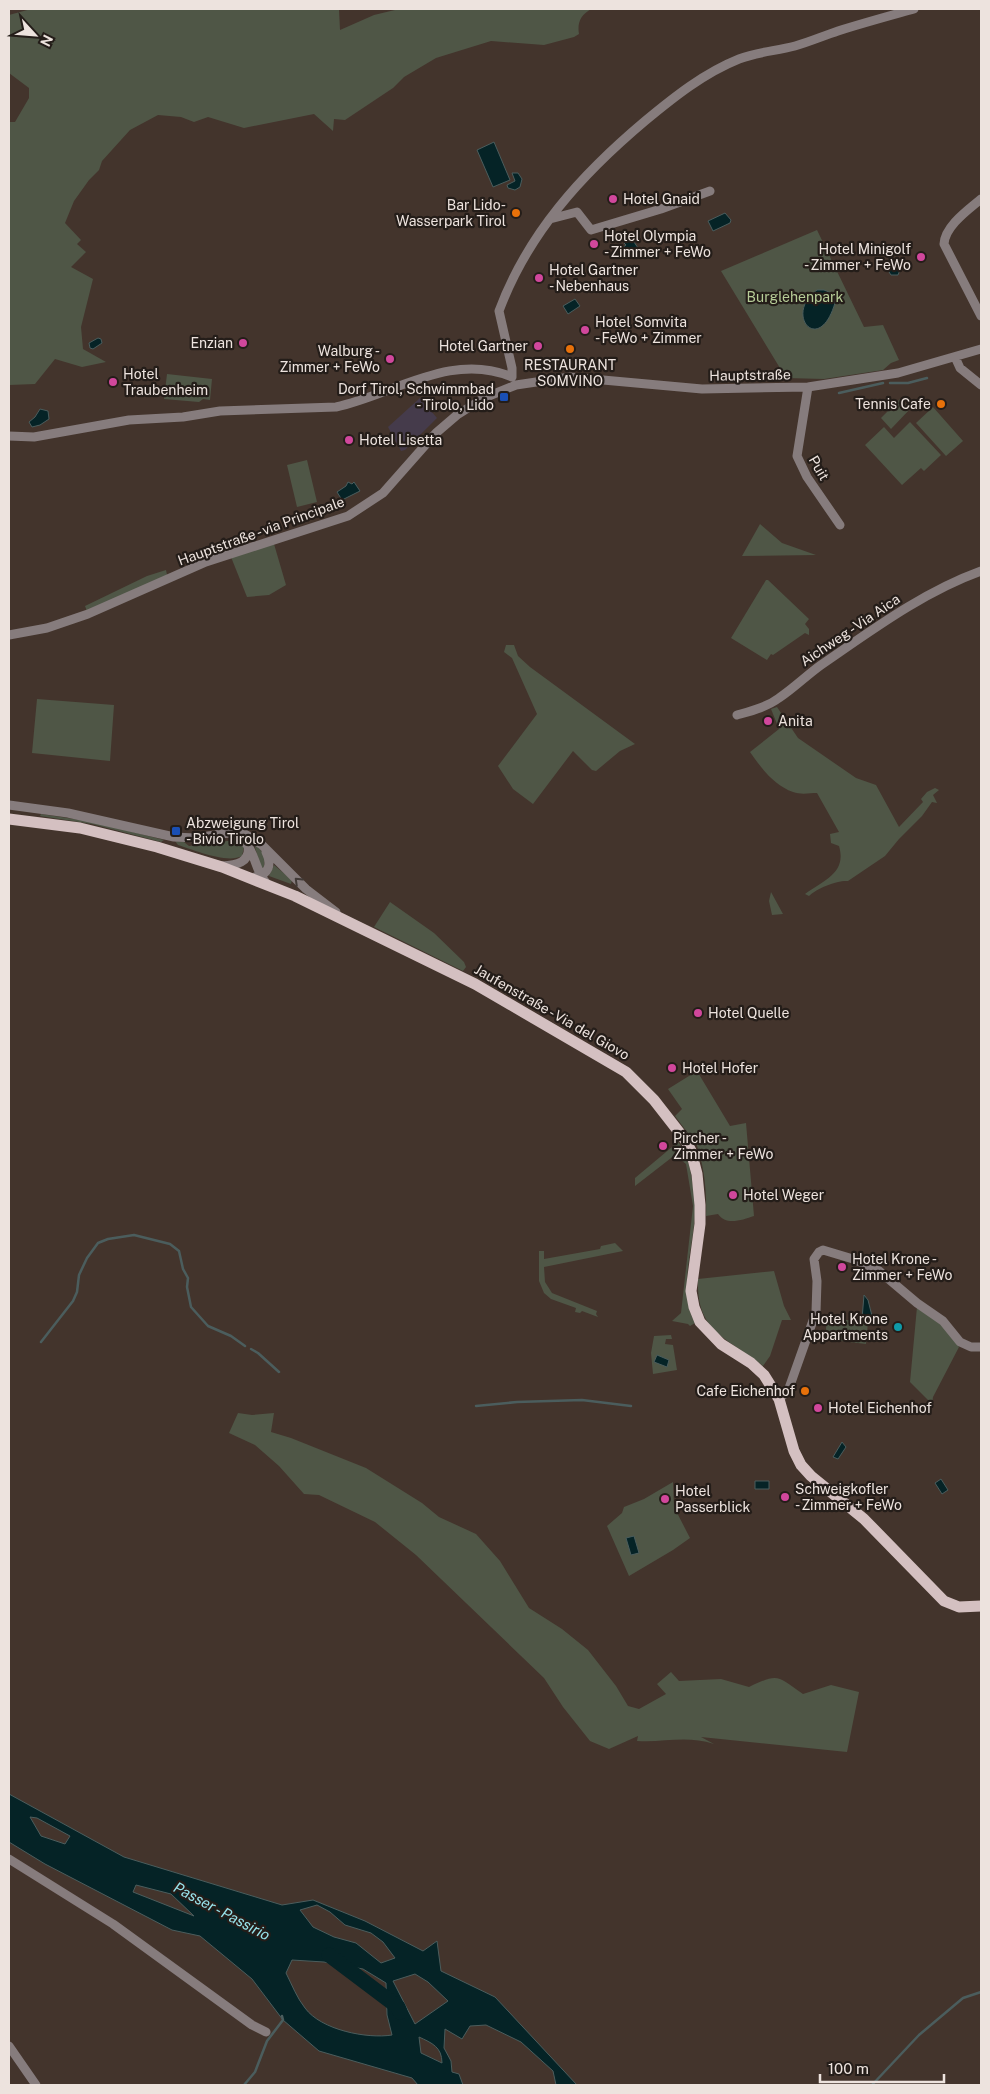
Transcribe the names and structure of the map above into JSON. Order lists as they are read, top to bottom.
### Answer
{
  "streets": {
    "main road": ["Jaufenstraße - Via del Giovo"],
    "street": [
      "Hauptstraße",
      "Puit",
      "Hauptstraße - via Principale",
      "Aichweg - Via Aica"
    ]
  },
  "crossings": [
    ["Hauptstraße", "Puit"],
    ["Hauptstraße", "Hauptstraße - via Principale"]
  ],
  "water": ["Passer - Passirio"],
  "parks": ["Burglehenpark"],
  "places": {
    "other": [
      "Hotel Gnaid",
      "Bar Lido- Wasserpark Tirol",
      "Hotel Olympia - Zimmer + FeWo",
      "Hotel Minigolf - Zimmer + FeWo",
      "Hotel Gartner - Nebenhaus",
      "Hotel Somvita - FeWo + Zimmer",
      "Enzian",
      "Hotel Gartner",
      "RESTAURANT SOMVINO",
      "Walburg - Zimmer + FeWo",
      "Hotel Traubenheim",
      "Tennis Cafe",
      "Hotel Lisetta",
      "Anita",
      "Hotel Quelle",
      "Hotel Hofer",
      "Pircher - Zimmer + FeWo",
      "Hotel Weger",
      "Hotel Krone - Zimmer + FeWo",
      "Hotel Krone Appartments",
      "Cafe Eichenhof",
      "Hotel Eichenhof",
      "Schweigkofler - Zimmer + FeWo",
      "Hotel Passerblick"
    ],
    "transit": ["Dorf Tirol, Schwimmbad - Tirolo, Lido", "Abzweigung Tirol - Bivio Tirolo"]
  },
  "scale_bar": "100 m",
  "north": "bottom right"
}
